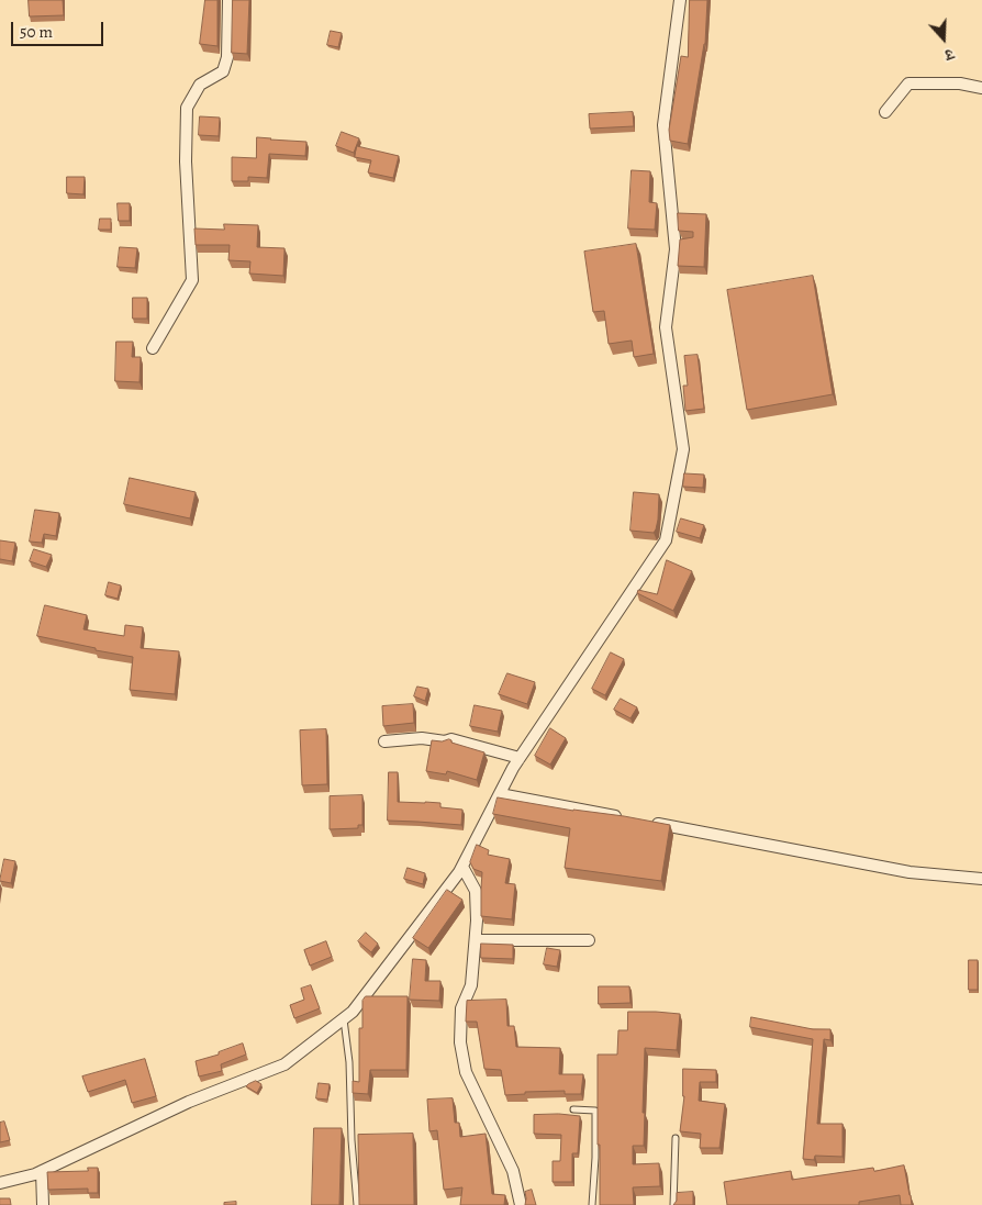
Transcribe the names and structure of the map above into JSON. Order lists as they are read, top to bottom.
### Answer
{
  "scale_bar": "50 m",
  "north": "bottom"
}
